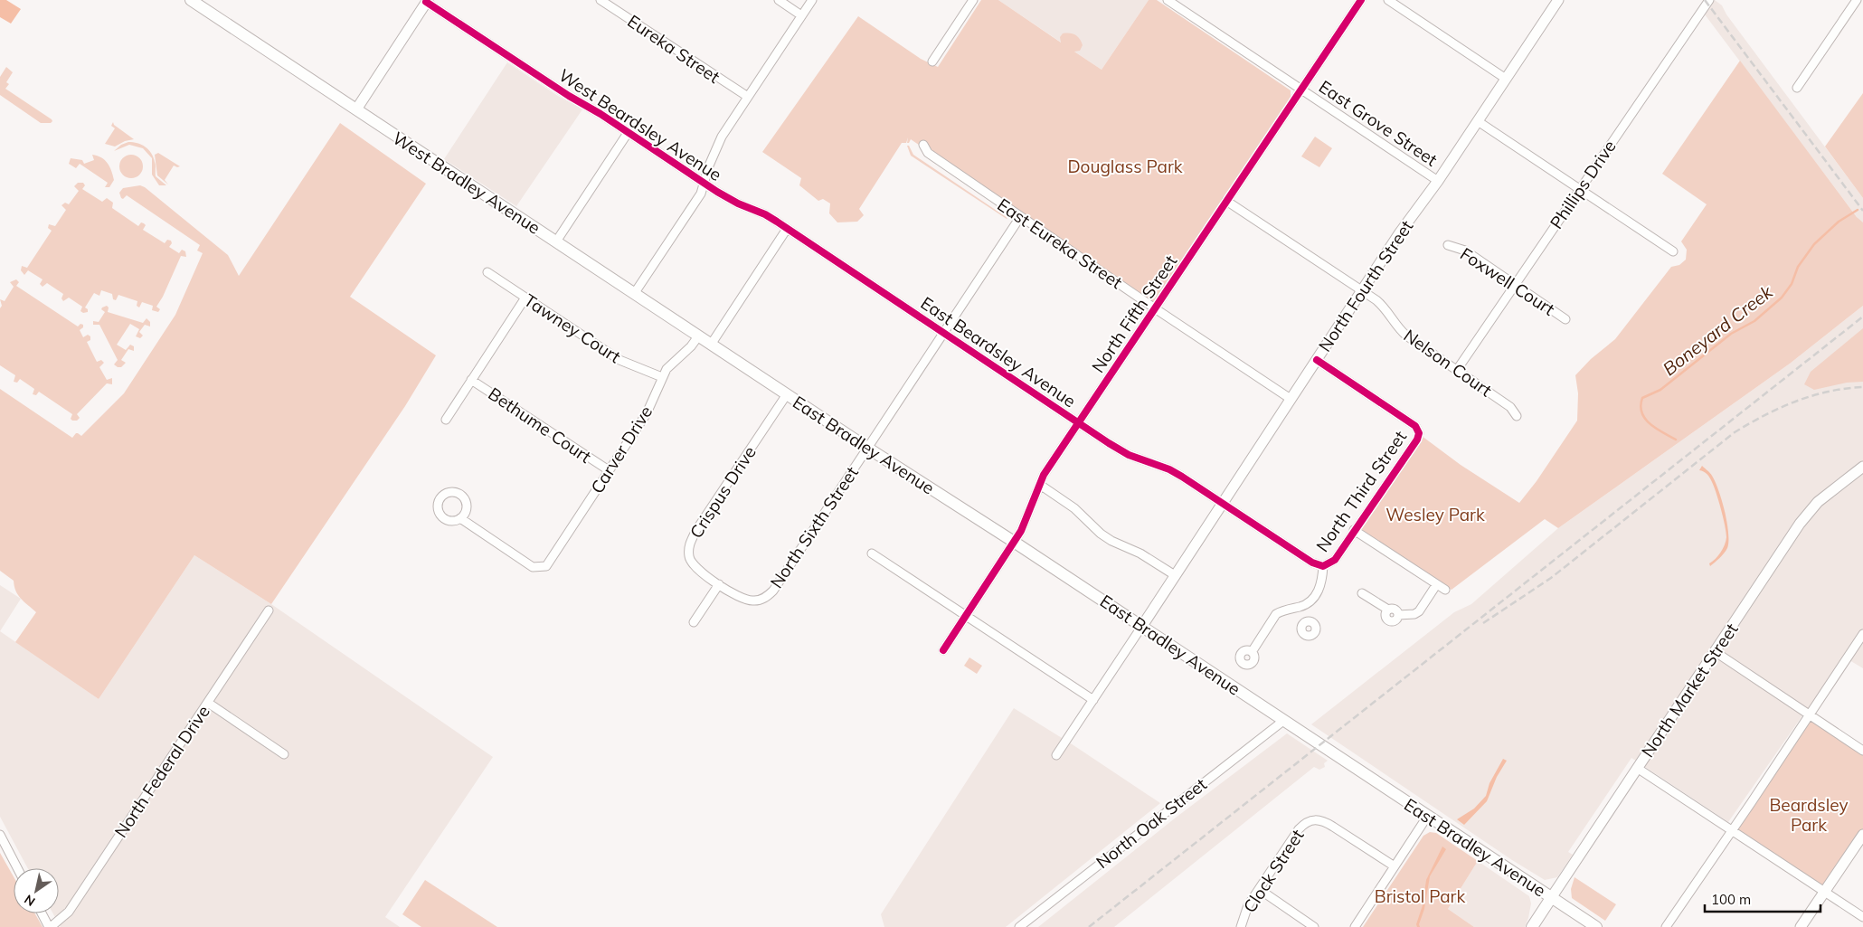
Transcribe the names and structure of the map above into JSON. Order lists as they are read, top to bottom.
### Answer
{
  "streets": {
    "main road": ["West Bradley Avenue", "East Bradley Avenue", "North Market Street"],
    "street": [
      "Eureka Street",
      "East Grove Street",
      "West Beardsley Avenue",
      "Phillips Drive",
      "East Eureka Street",
      "Foxwell Court",
      "North Fourth Street",
      "North Fifth Street",
      "Tawney Court",
      "East Beardsley Avenue",
      "Nelson Court",
      "Bethume Court",
      "Carver Drive",
      "North Third Street",
      "Crispus Drive",
      "North Sixth Street",
      "North Federal Drive",
      "North Oak Street",
      "Clock Street"
    ]
  },
  "crossings": [
    ["East Grove Street", "North Fourth Street"],
    ["East Grove Street", "North Fifth Street"],
    ["West Beardsley Avenue", "East Beardsley Avenue"],
    ["West Bradley Avenue", "East Bradley Avenue"],
    ["West Bradley Avenue", "Carver Drive"],
    ["Phillips Drive", "Foxwell Court"],
    ["Phillips Drive", "Nelson Court"],
    ["East Eureka Street", "North Fourth Street"],
    ["East Eureka Street", "North Fifth Street"],
    ["East Eureka Street", "North Sixth Street"],
    ["North Fourth Street", "East Beardsley Avenue"],
    ["North Fourth Street", "Nelson Court"],
    ["North Fourth Street", "East Bradley Avenue"],
    ["North Fourth Street", "North Third Street"],
    ["North Fifth Street", "East Beardsley Avenue"],
    ["North Fifth Street", "Nelson Court"],
    ["North Fifth Street", "East Bradley Avenue"],
    ["Tawney Court", "Carver Drive"],
    ["East Beardsley Avenue", "North Third Street"],
    ["East Beardsley Avenue", "North Sixth Street"],
    ["Bethume Court", "Carver Drive"],
    ["East Bradley Avenue", "Crispus Drive"],
    ["East Bradley Avenue", "North Sixth Street"],
    ["East Bradley Avenue", "North Market Street"],
    ["East Bradley Avenue", "North Oak Street"],
    ["Crispus Drive", "North Sixth Street"]
  ],
  "water": ["Boneyard Creek"],
  "parks": [
    "Douglass Park",
    "Wesley Park",
    "Beardsley Park",
    "Bristol Park"
  ],
  "scale_bar": "100 m",
  "north": "bottom left"
}
